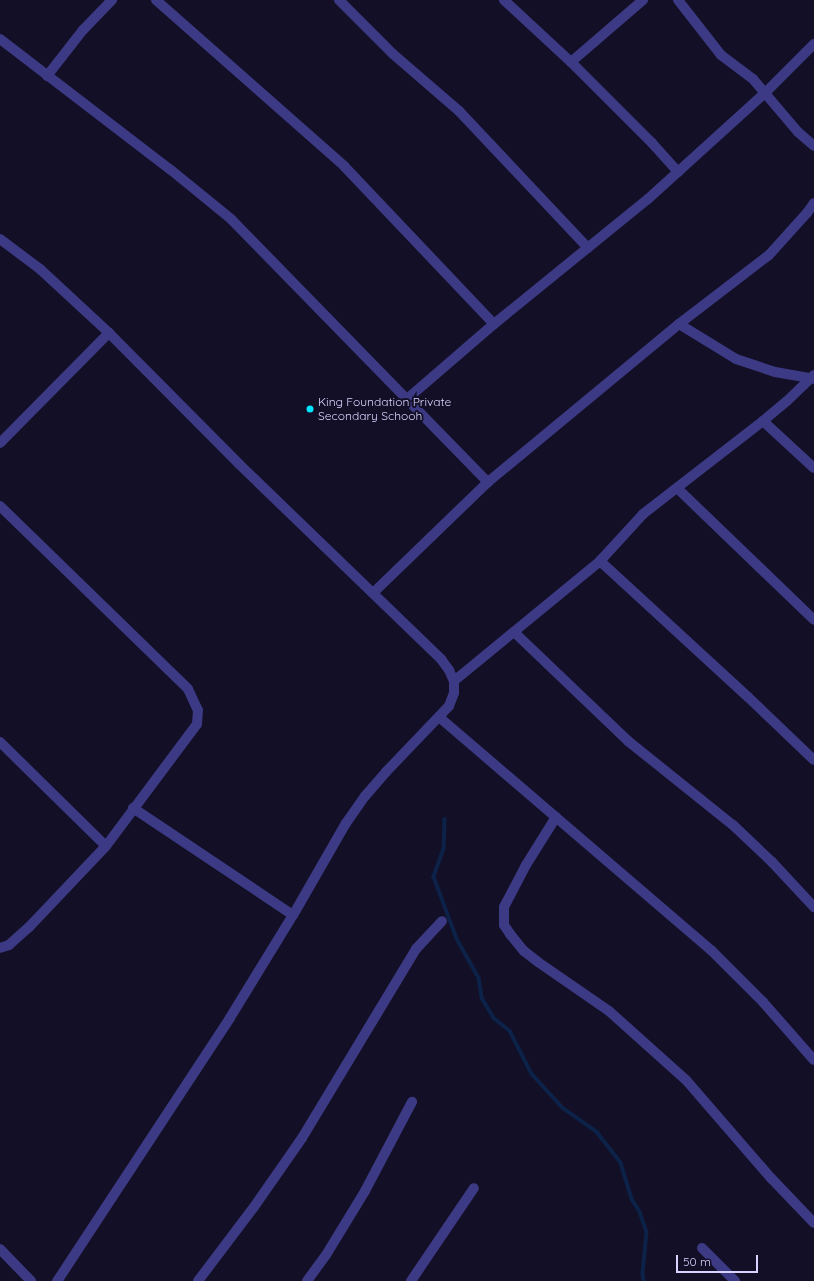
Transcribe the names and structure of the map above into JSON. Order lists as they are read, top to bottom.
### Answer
{
  "places": ["King Foundation Private Secondary Schooh"],
  "scale_bar": "50 m"
}
